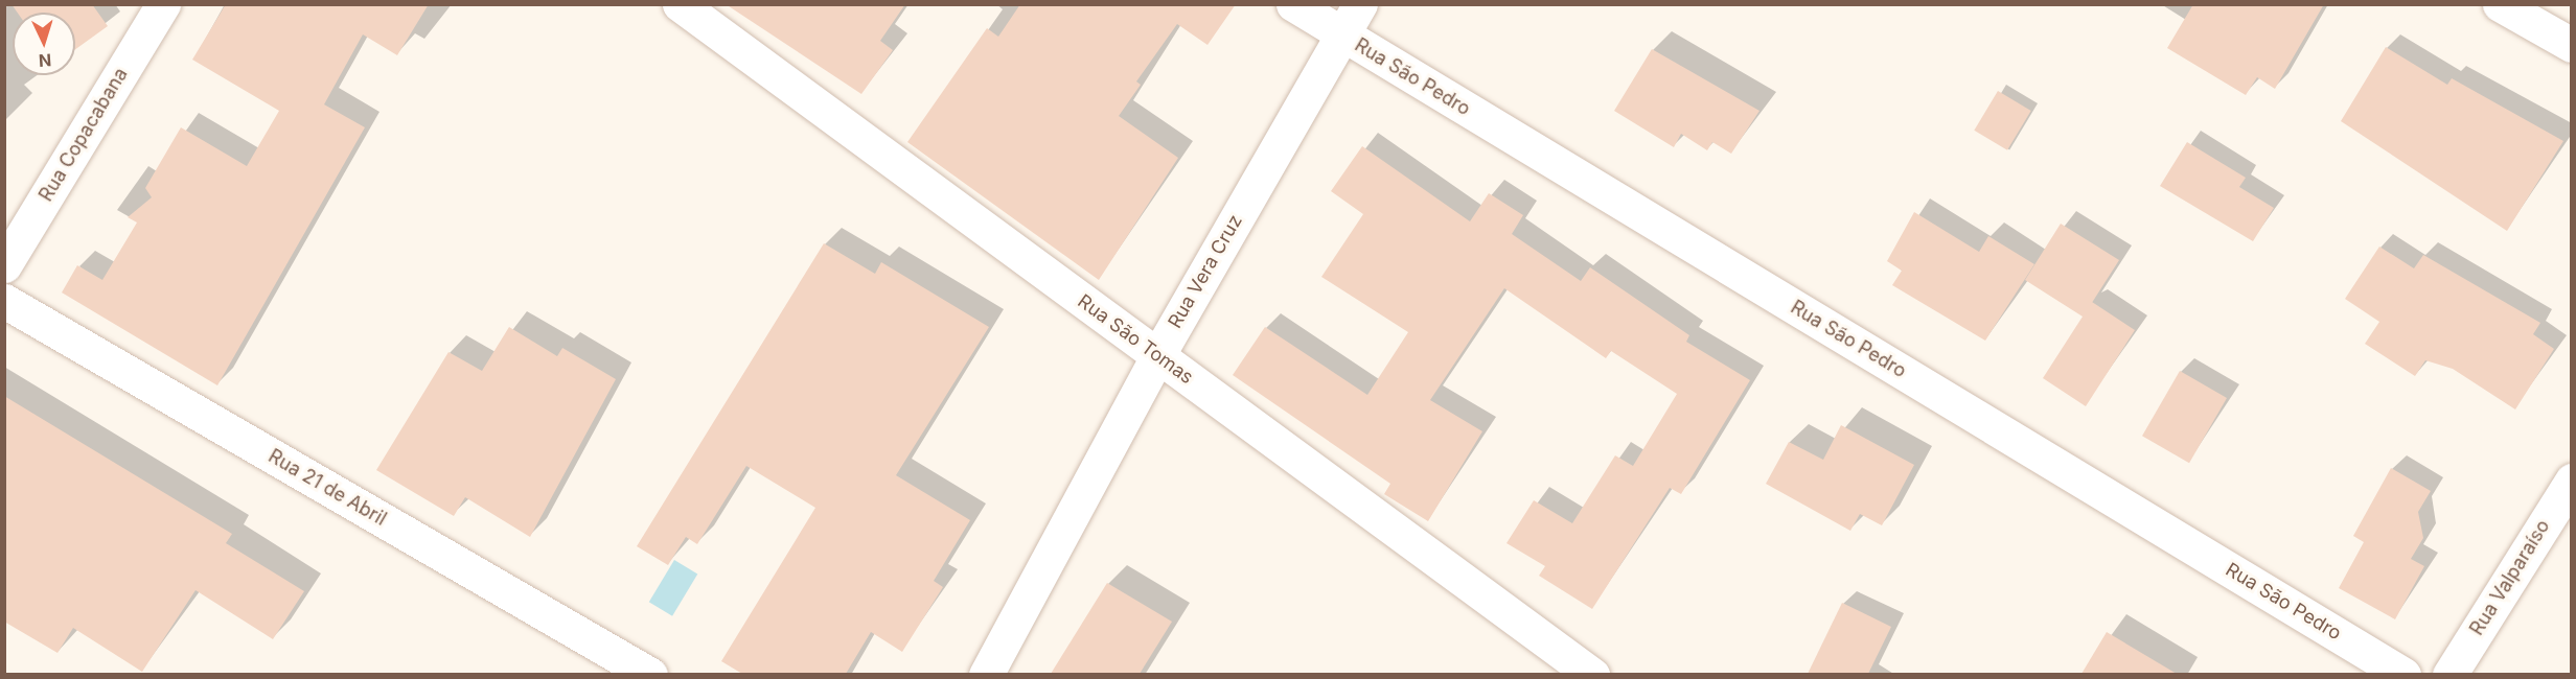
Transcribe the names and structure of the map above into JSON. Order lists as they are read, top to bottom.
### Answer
{
  "streets": {
    "street": [
      "Rua São Pedro",
      "Rua Copacabana",
      "Rua Vera Cruz",
      "Rua São Tomas",
      "Rua 21 de Abril",
      "Rua Valparaíso"
    ]
  },
  "crossings": [
    ["Rua São Pedro", "Rua Vera Cruz"],
    ["Rua Vera Cruz", "Rua São Tomas"]
  ],
  "north": "bottom"
}
